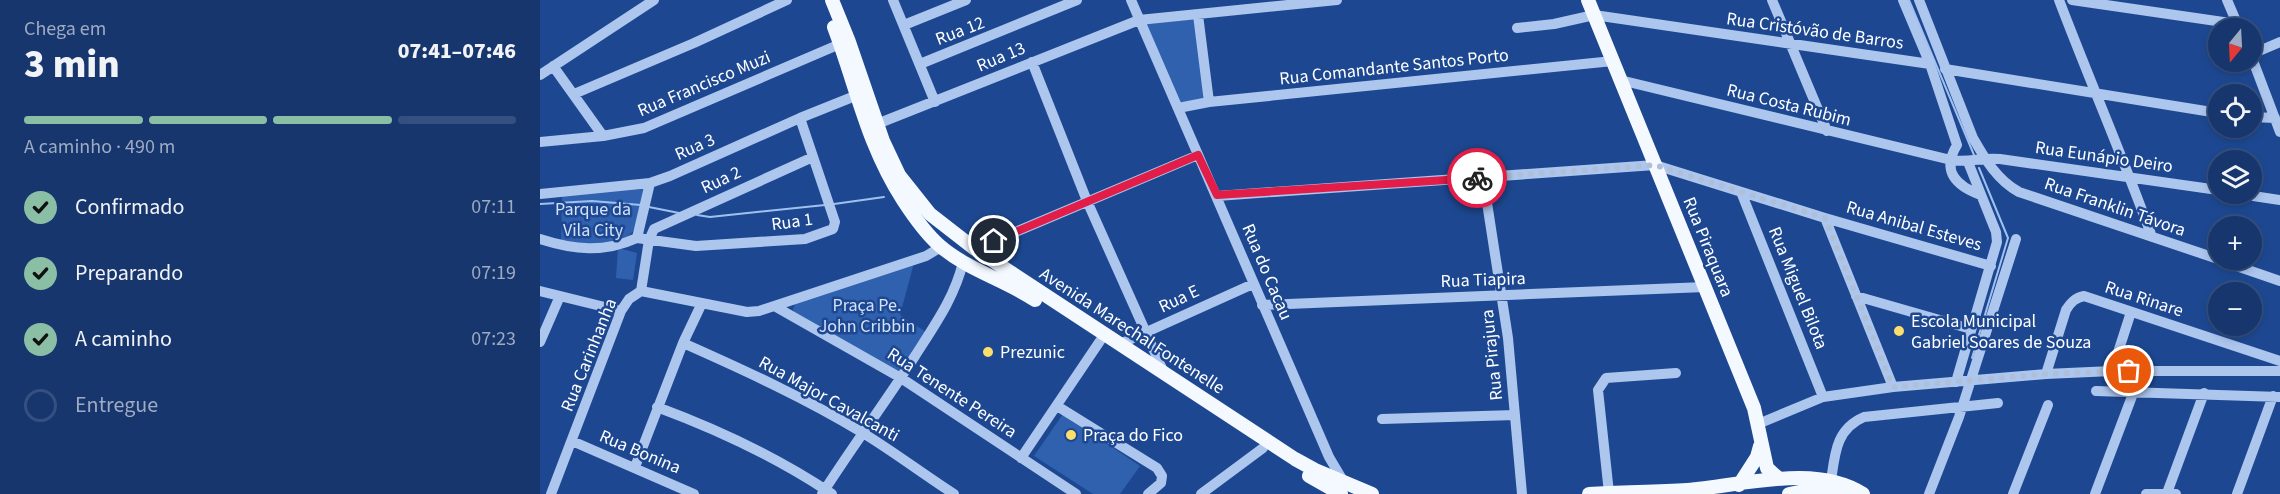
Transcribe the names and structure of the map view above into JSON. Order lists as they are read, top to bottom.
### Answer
{
  "streets": {
    "main road": ["Rua Piraquara", "Avenida Marechal Fontenelle"],
    "street": [
      "Rua 12",
      "Rua Cristóvão de Barros",
      "Rua 13",
      "Rua Comandante Santos Porto",
      "Rua Francisco Muzi",
      "Rua Costa Rubim",
      "Rua 3",
      "Rua Eunápio Deiro",
      "Rua 2",
      "Rua Franklin Távora",
      "Rua 1",
      "Rua Anibal Esteves",
      "Rua do Cacau",
      "Rua Tiapira",
      "Rua Miguel Bilota",
      "Rua E",
      "Rua Rinare",
      "Rua Carinhanha",
      "Rua Pirajura",
      "Rua Tenente Pereira",
      "Rua Major Cavalcanti",
      "Rua Bonina"
    ]
  },
  "crossings": [
    ["Rua Cristóvão de Barros", "Rua Piraquara"],
    ["Rua 13", "Rua do Cacau"],
    ["Rua 13", "Avenida Marechal Fontenelle"],
    ["Rua Comandante Santos Porto", "Rua Piraquara"],
    ["Rua Comandante Santos Porto", "Rua do Cacau"],
    ["Rua Francisco Muzi", "Avenida Marechal Fontenelle"],
    ["Rua Costa Rubim", "Rua Eunápio Deiro"],
    ["Rua Costa Rubim", "Rua Franklin Távora"],
    ["Rua Costa Rubim", "Rua Piraquara"],
    ["Rua 3", "Rua 1"],
    ["Rua 3", "Avenida Marechal Fontenelle"],
    ["Rua Eunápio Deiro", "Rua Franklin Távora"],
    ["Rua 2", "Rua 1"],
    ["Rua Anibal Esteves", "Rua Piraquara"],
    ["Rua Anibal Esteves", "Rua Miguel Bilota"],
    ["Rua Piraquara", "Rua Tiapira"],
    ["Rua do Cacau", "Rua Tiapira"],
    ["Rua do Cacau", "Rua E"],
    ["Rua do Cacau", "Avenida Marechal Fontenelle"],
    ["Rua Tiapira", "Rua Pirajura"],
    ["Rua E", "Avenida Marechal Fontenelle"],
    ["Avenida Marechal Fontenelle", "Rua Carinhanha"],
    ["Rua Carinhanha", "Rua Tenente Pereira"],
    ["Rua Carinhanha", "Rua Bonina"]
  ],
  "parks": ["Parque da Vila City", "Praça Pe. John Cribbin"],
  "places": ["Escola Municipal Gabriel Soares de Souza", "Prezunic", "Praça do Fico"],
  "north": "bottom",
  "page": {
    "heading": ["3 min", "Chega em", "07:41–07:46"],
    "map_buttons": ["+", "−"],
    "bar": "A caminho · 490 m",
    "list": [
      ["Confirmado", "07:11"],
      ["Preparando", "07:19"],
      ["A caminho", "07:23"],
      "Entregue"
    ]
  }
}
